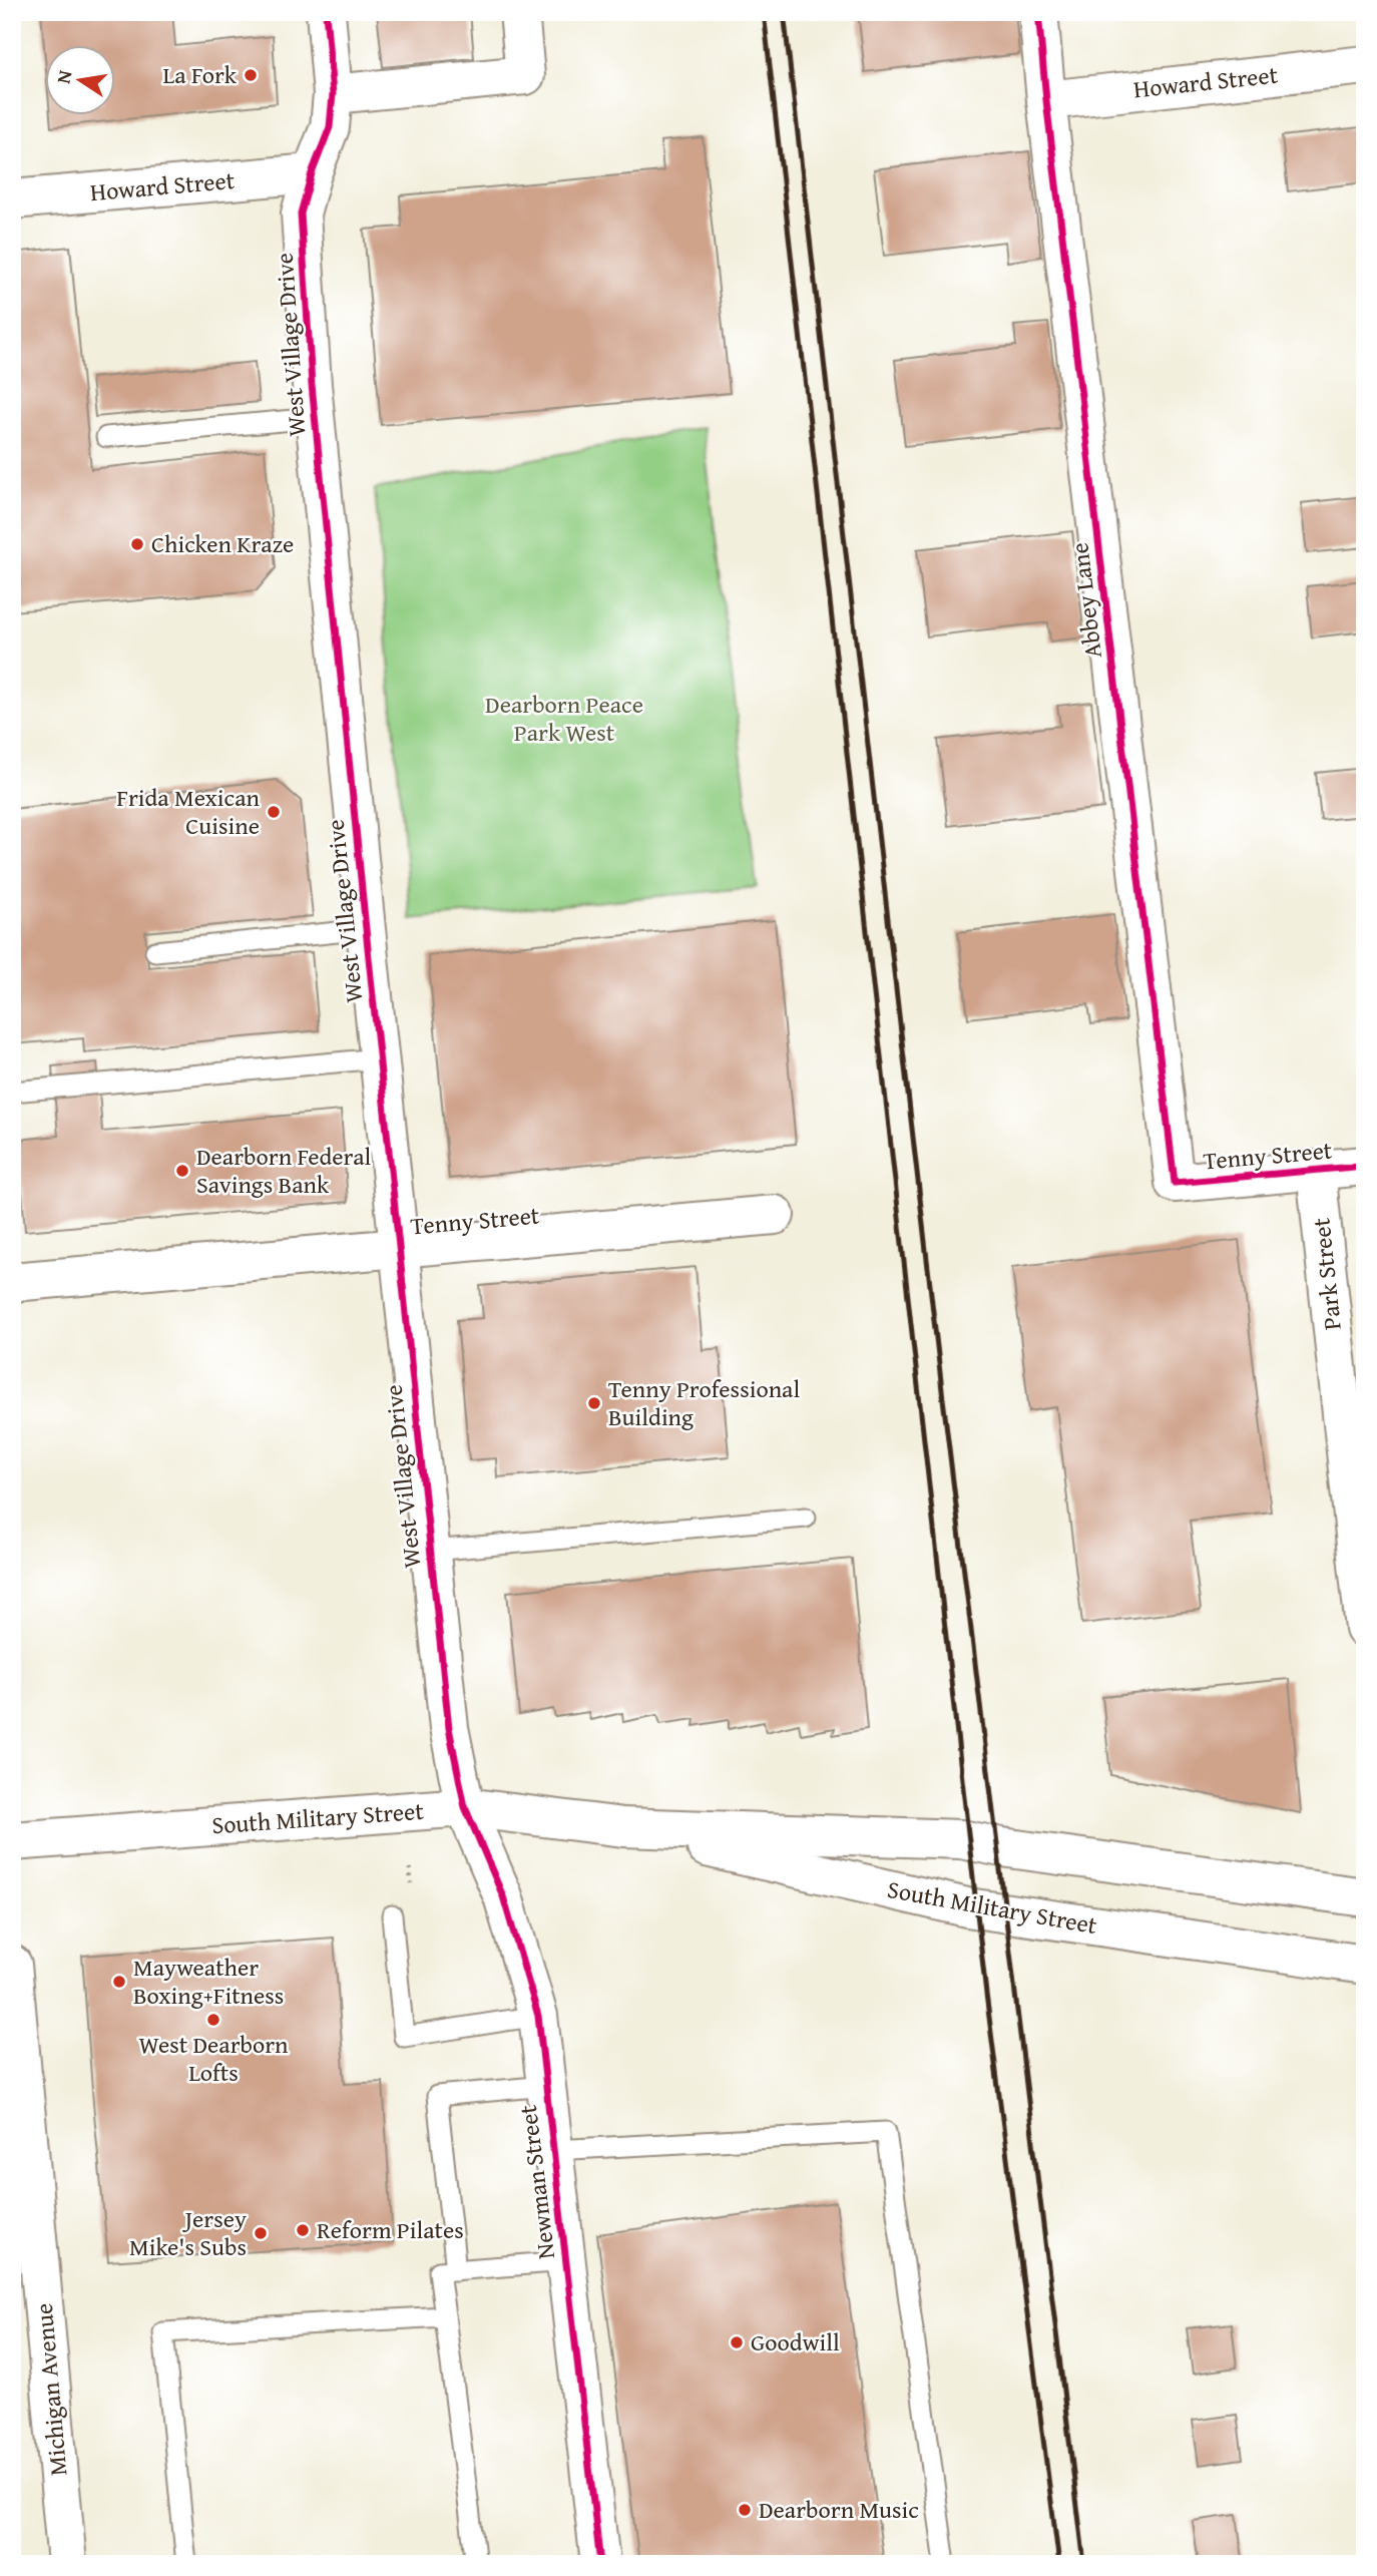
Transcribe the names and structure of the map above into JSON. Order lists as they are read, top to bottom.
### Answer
{
  "streets": {
    "street": [
      "Howard Street",
      "West Village Drive",
      "Abbey Lane",
      "Tenny Street",
      "Park Street",
      "South Military Street",
      "Newman Street",
      "Michigan Avenue"
    ]
  },
  "crossings": [
    ["Howard Street", "West Village Drive"],
    ["Howard Street", "Abbey Lane"],
    ["West Village Drive", "Tenny Street"],
    ["West Village Drive", "South Military Street"],
    ["West Village Drive", "Newman Street"],
    ["Abbey Lane", "Tenny Street"],
    ["Tenny Street", "Park Street"],
    ["South Military Street", "Newman Street"]
  ],
  "parks": ["Dearborn Peace Park West"],
  "places": [
    "La Fork",
    "Chicken Kraze",
    "Frida Mexican Cuisine",
    "Dearborn Federal Savings Bank",
    "Tenny Professional Building",
    "Mayweather Boxing+Fitness",
    "West Dearborn Lofts",
    "Reform Pilates",
    "Jersey Mike's Subs",
    "Goodwill",
    "Dearborn Music"
  ],
  "north": "left"
}
